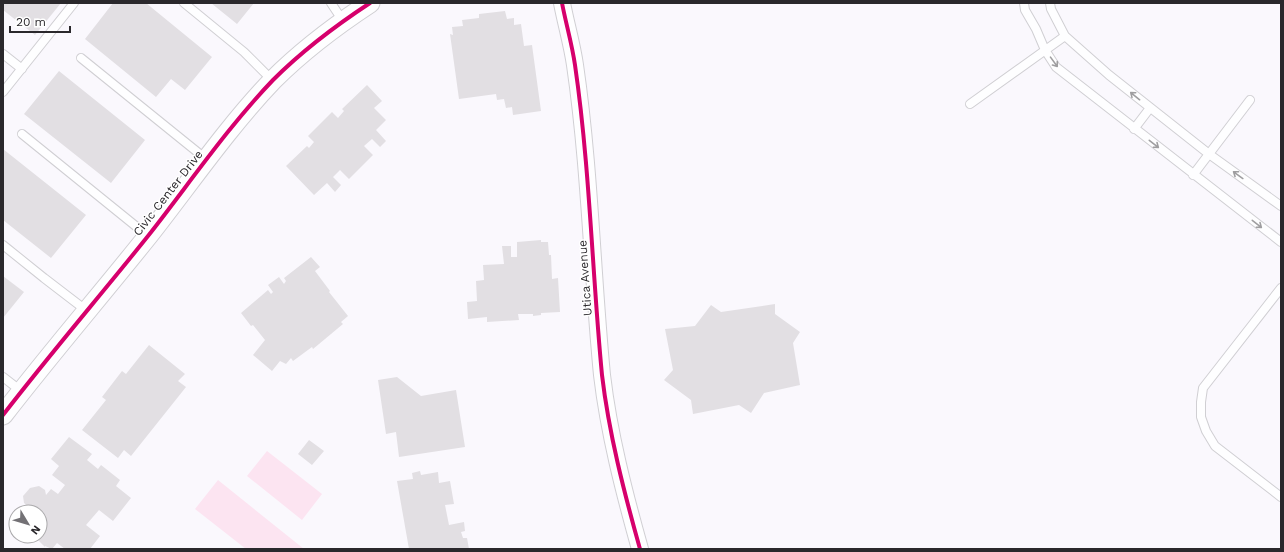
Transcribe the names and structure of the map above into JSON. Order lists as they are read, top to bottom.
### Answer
{
  "streets": {
    "street": ["Civic Center Drive", "Utica Avenue"]
  },
  "scale_bar": "20 m",
  "north": "bottom right"
}
